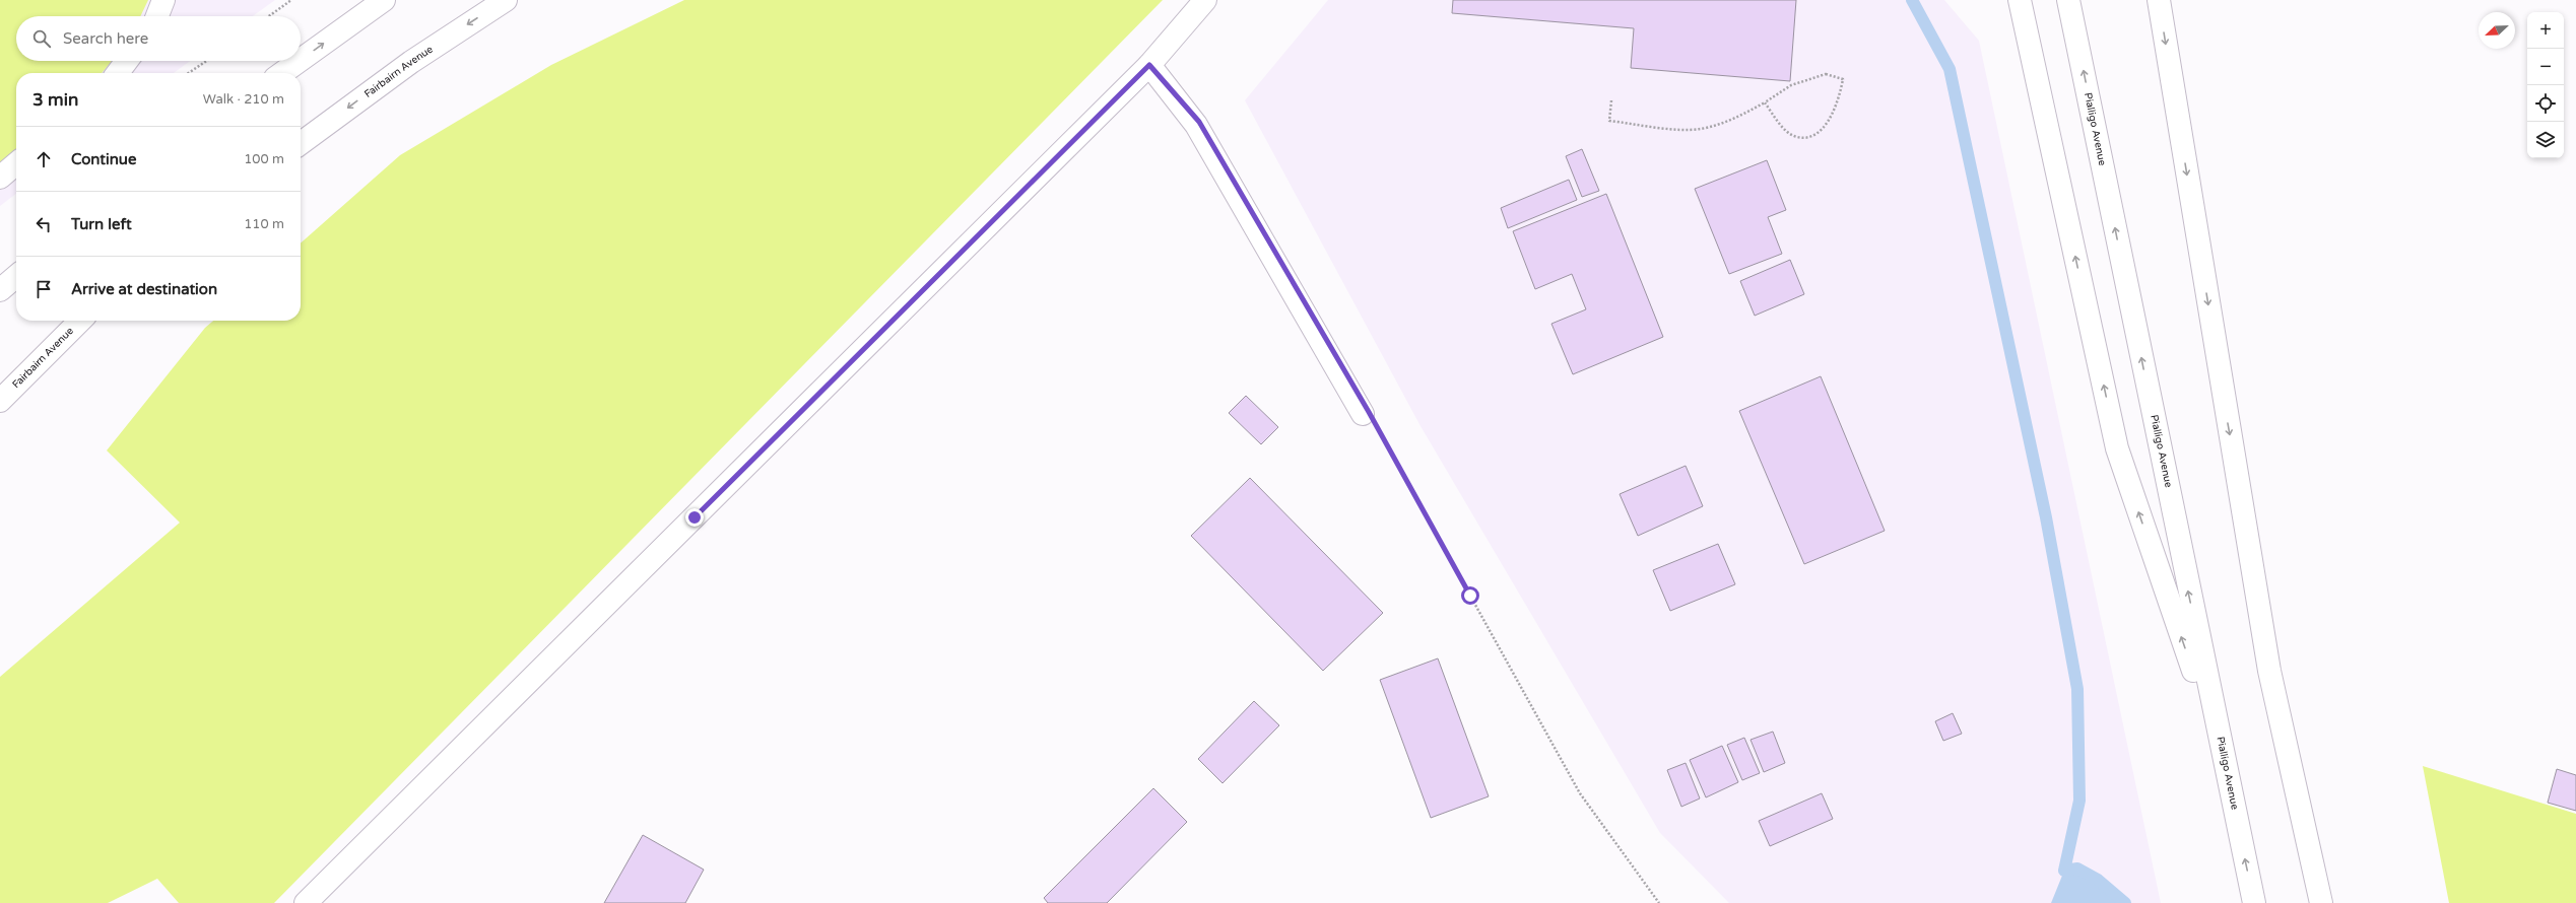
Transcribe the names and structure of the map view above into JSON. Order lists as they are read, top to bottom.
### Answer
{
  "streets": {
    "main road": ["Fairbairn Avenue", "Pialligo Avenue"]
  },
  "north": "bottom left",
  "page": {
    "map_buttons": ["+", "−"],
    "search": "Search here",
    "heading": ["3 min", "Walk · 210 m"],
    "list": [
      ["Continue", "100 m"],
      ["Turn left", "110 m"],
      "Arrive at destination"
    ]
  }
}
